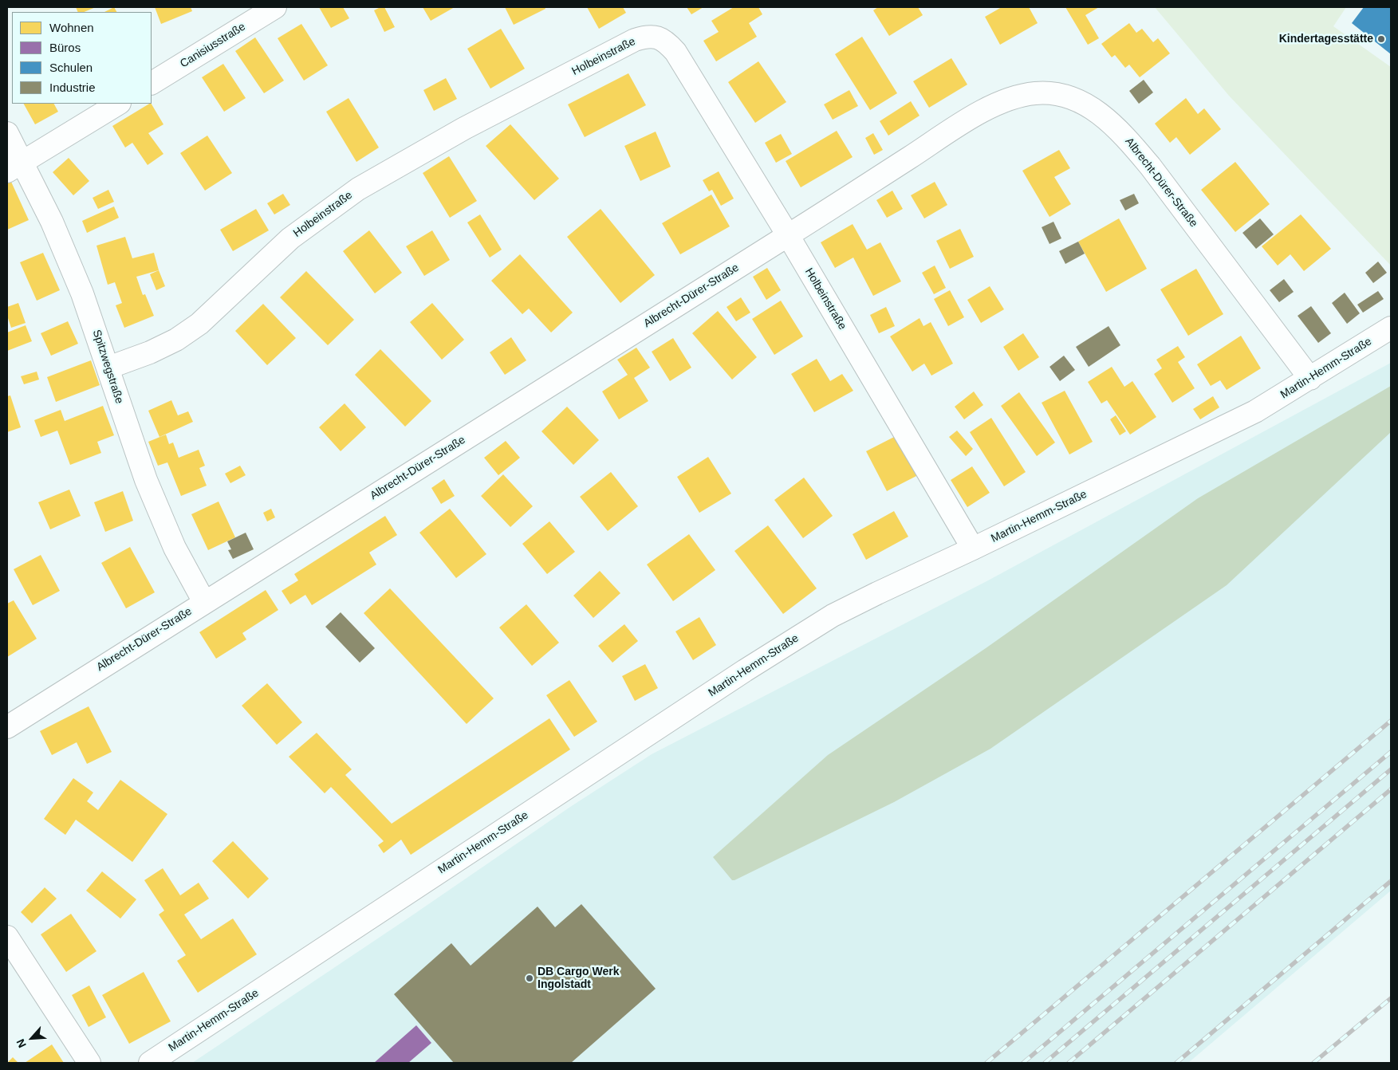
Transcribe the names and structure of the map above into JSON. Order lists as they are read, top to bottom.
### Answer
{
  "streets": {
    "street": [
      "Canisiusstraße",
      "Holbeinstraße",
      "Albrecht-Dürer-Straße",
      "Spitzwegstraße",
      "Martin-Hemm-Straße"
    ]
  },
  "crossings": [
    ["Holbeinstraße", "Albrecht-Dürer-Straße"],
    ["Holbeinstraße", "Spitzwegstraße"],
    ["Holbeinstraße", "Martin-Hemm-Straße"],
    ["Albrecht-Dürer-Straße", "Spitzwegstraße"],
    ["Albrecht-Dürer-Straße", "Martin-Hemm-Straße"]
  ],
  "places": ["Kindertagesstätte", "DB Cargo Werk Ingolstadt"],
  "legend": [
    "Wohnen",
    "Büros",
    "Schulen",
    "Industrie"
  ],
  "north": "bottom left"
}
